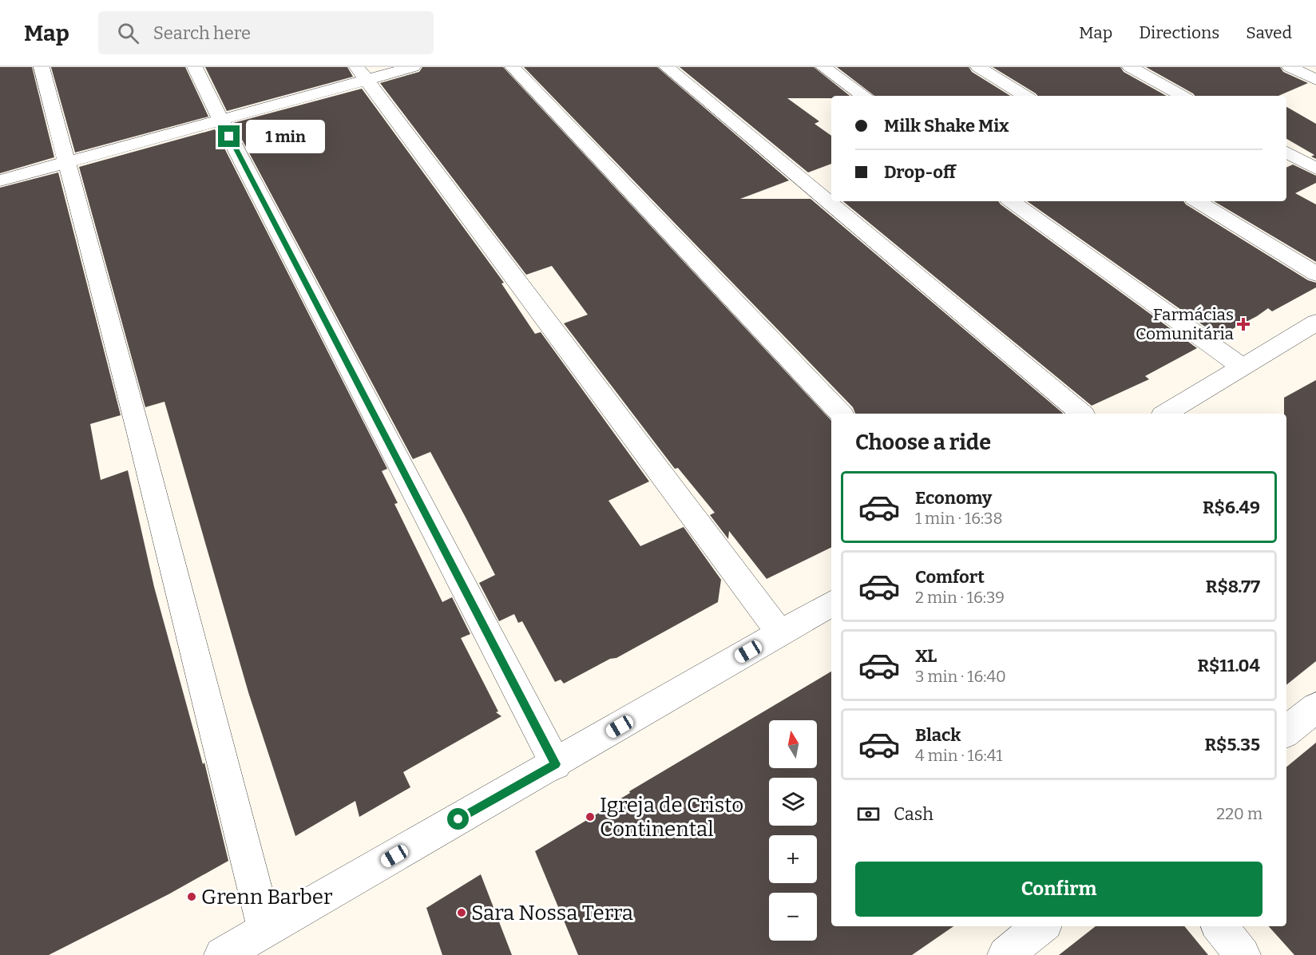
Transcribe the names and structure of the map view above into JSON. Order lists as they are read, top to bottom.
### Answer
{
  "places": {
    "health": ["Farmácias Comunitária"],
    "other": ["Igreja de Cristo Continental", "Grenn Barber", "Sara Nossa Terra"]
  },
  "north": "top",
  "page": {
    "header": "Map",
    "search": "Search here",
    "nav": ["Map", "Directions", "Saved"],
    "banner": ["Milk Shake Mix", "Drop-off"],
    "bubble": "1 min",
    "heading": "Choose a ride",
    "list": [
      {
        "name": "Economy",
        "note": "1 min · 16:38",
        "value": "R$6.49"
      },
      {
        "name": "Comfort",
        "note": "2 min · 16:39",
        "value": "R$8.77"
      },
      {
        "name": "XL",
        "note": "3 min · 16:40",
        "value": "R$11.04"
      },
      {
        "name": "Black",
        "note": "4 min · 16:41",
        "value": "R$5.35"
      }
    ],
    "map_buttons": ["+", "−"],
    "pay": ["Cash", "220 m"],
    "buttons": "Confirm"
  }
}
